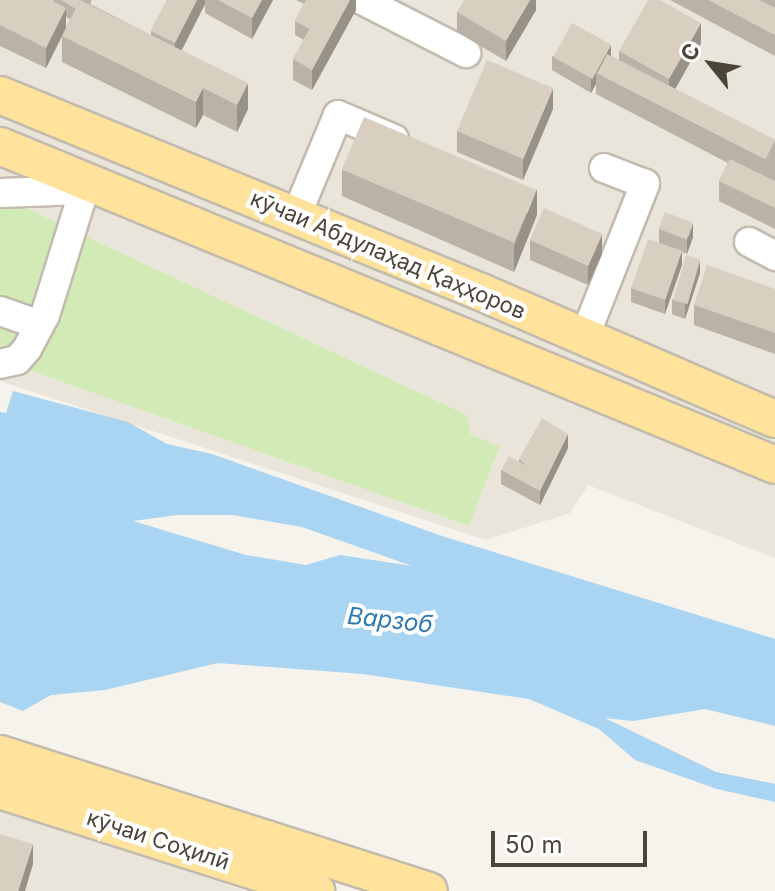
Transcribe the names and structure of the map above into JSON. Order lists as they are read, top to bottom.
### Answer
{
  "streets": {
    "main road": ["кӯчаи Абдулаҳад Қаҳҳоров", "кӯчаи Соҳилӣ"]
  },
  "water": ["Варзоб"],
  "scale_bar": "50 m",
  "north": "top left"
}
